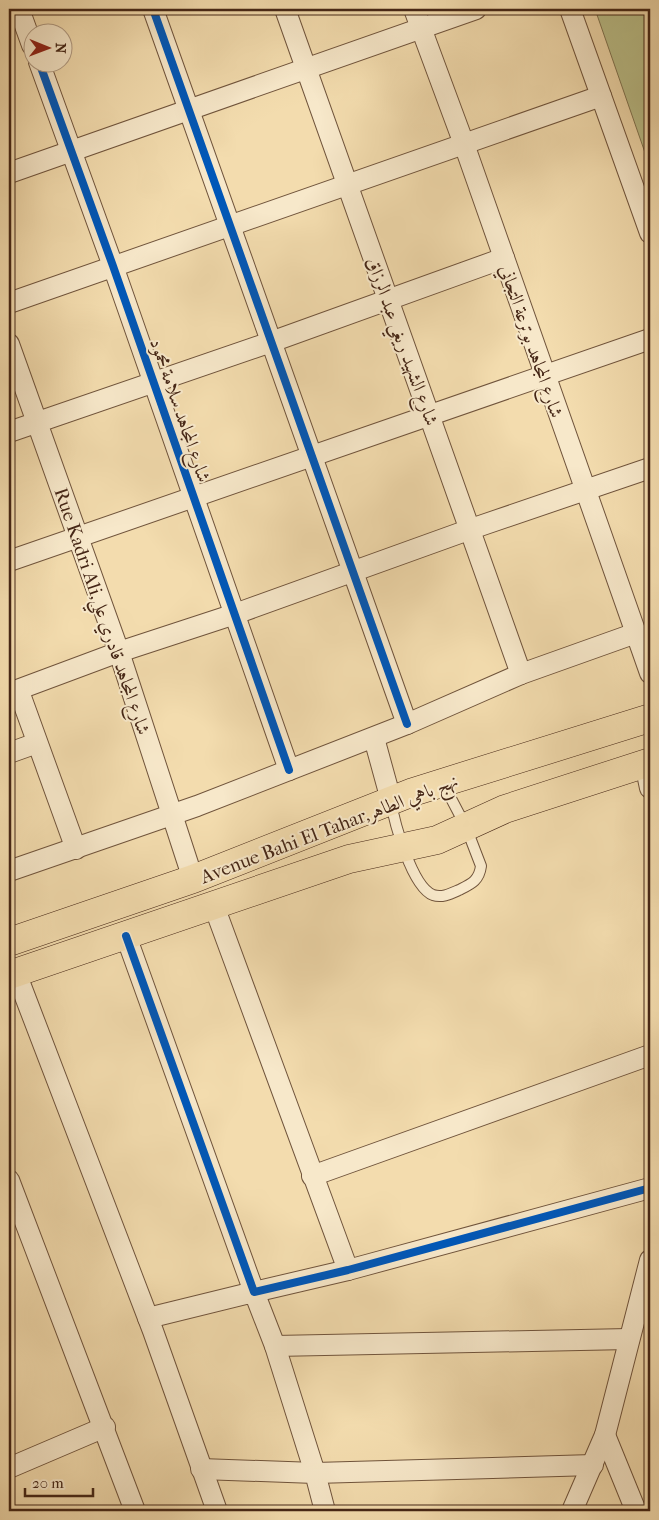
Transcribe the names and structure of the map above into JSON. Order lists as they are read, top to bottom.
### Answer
{
  "streets": {
    "main road": ["Avenue Bahi El Tahar,نهج باهي الطاهر"],
    "street": [
      "شارع الشهيد ريغي عبد الرزاق",
      "شارع المجاهد بوترعة التجاني",
      "شارع المجاهد سلامة محمود",
      "Rue Kadri Ali,شارع المجاهد قادري علي"
    ]
  },
  "crossings": [
    ["Rue Kadri Ali,شارع المجاهد قادري علي", "Avenue Bahi El Tahar,نهج باهي الطاهر"]
  ],
  "scale_bar": "20 m",
  "north": "right"
}
